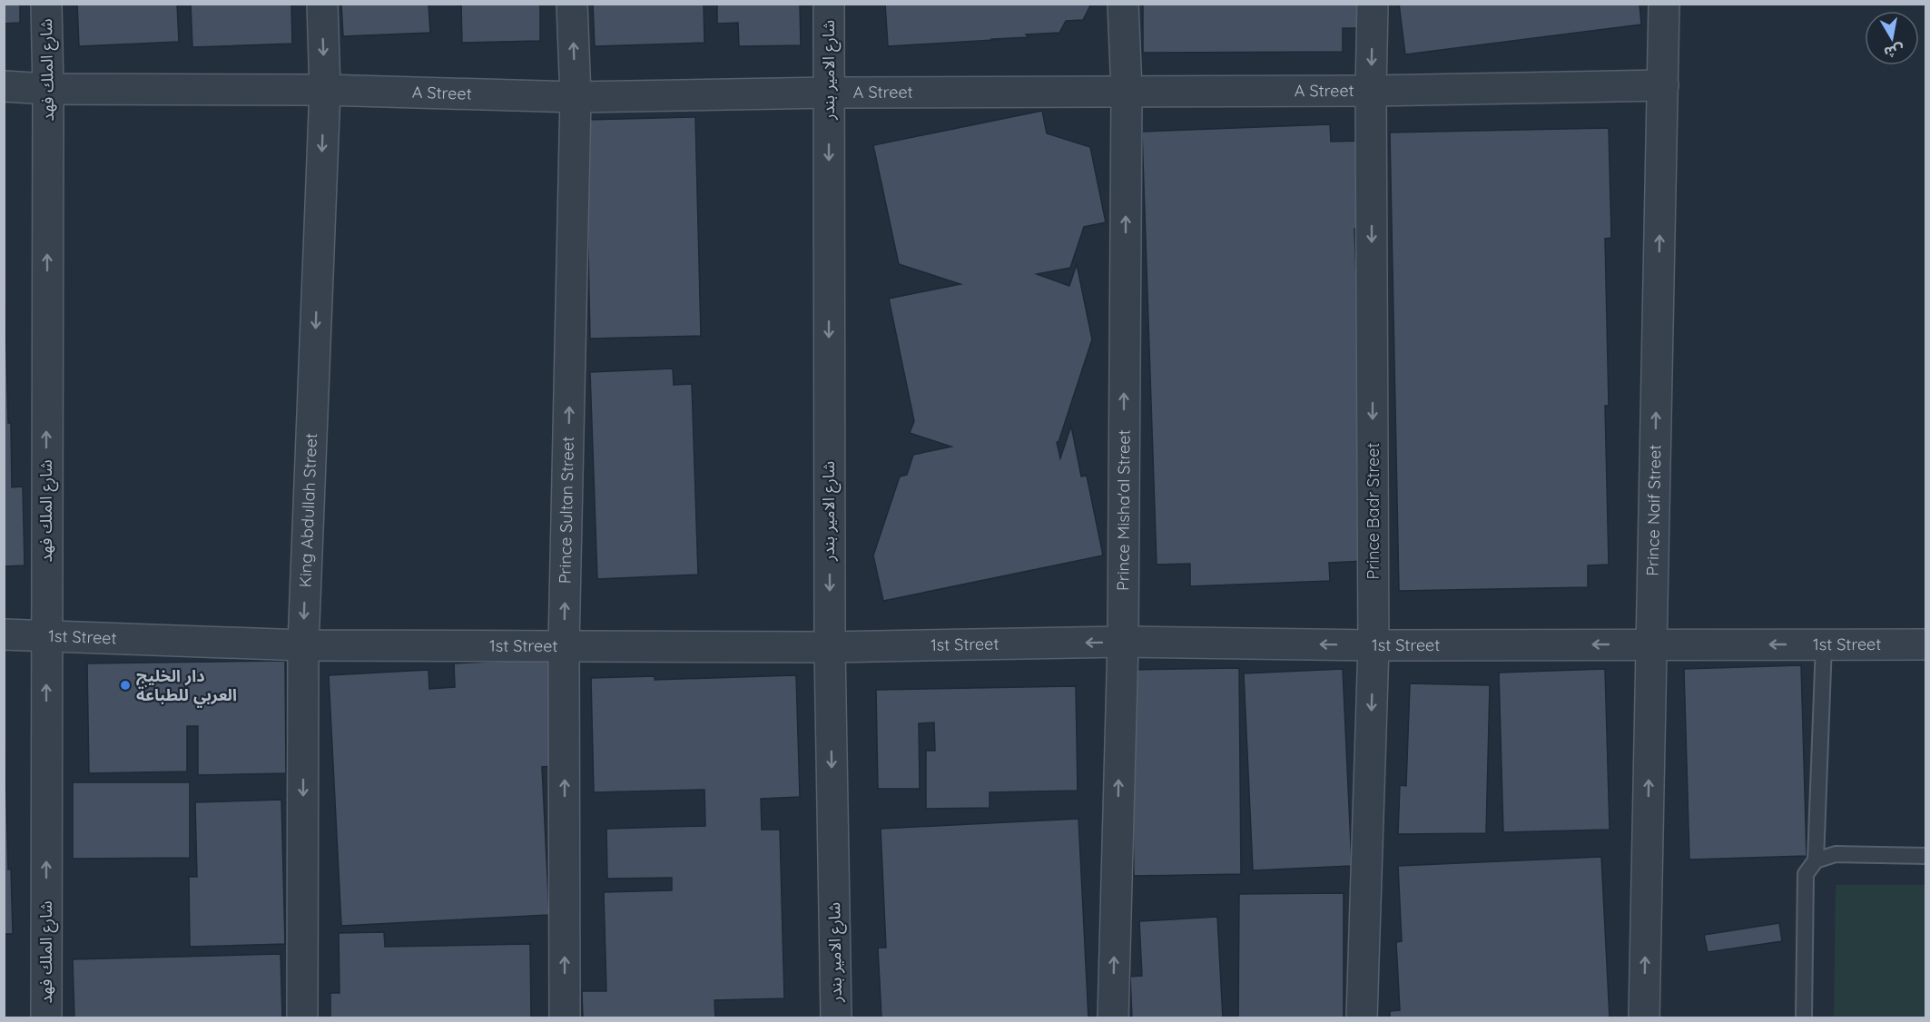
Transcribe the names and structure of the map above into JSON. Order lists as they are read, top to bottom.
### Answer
{
  "streets": {
    "street": [
      "شارع الملك فهد",
      "شارع الامير بندر",
      "A Street",
      "King Abdullah Street",
      "Prince Sultan Street",
      "Prince Misha'al Street",
      "Prince Badr Street",
      "Prince Naif Street",
      "1st Street"
    ]
  },
  "crossings": [
    ["شارع الملك فهد", "A Street"],
    ["شارع الملك فهد", "1st Street"],
    ["شارع الامير بندر", "A Street"],
    ["شارع الامير بندر", "1st Street"],
    ["A Street", "King Abdullah Street"],
    ["A Street", "Prince Sultan Street"],
    ["A Street", "Prince Misha'al Street"],
    ["A Street", "Prince Badr Street"],
    ["A Street", "Prince Naif Street"],
    ["King Abdullah Street", "1st Street"],
    ["Prince Sultan Street", "1st Street"],
    ["Prince Misha'al Street", "1st Street"],
    ["Prince Badr Street", "1st Street"],
    ["Prince Naif Street", "1st Street"]
  ],
  "one_way": [
    "شارع الملك فهد",
    "شارع الامير بندر",
    "King Abdullah Street",
    "Prince Sultan Street",
    "Prince Misha'al Street",
    "Prince Badr Street",
    "Prince Naif Street",
    "1st Street"
  ],
  "places": ["دار الخليج العربي للطباعة"],
  "north": "bottom"
}
